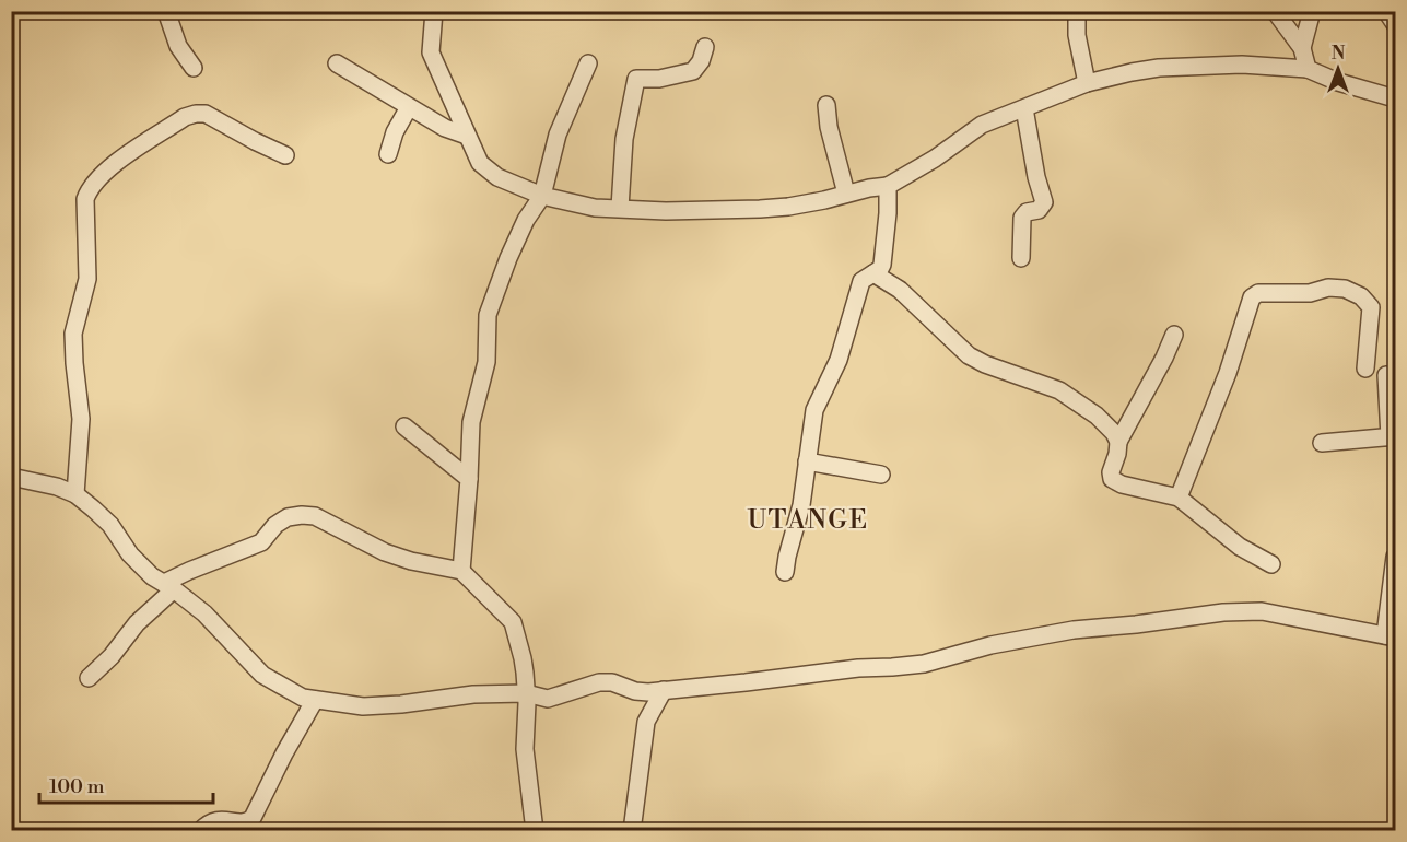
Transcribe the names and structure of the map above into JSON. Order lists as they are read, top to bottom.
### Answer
{
  "districts": ["UTANGE"],
  "scale_bar": "100 m",
  "north": "top"
}
